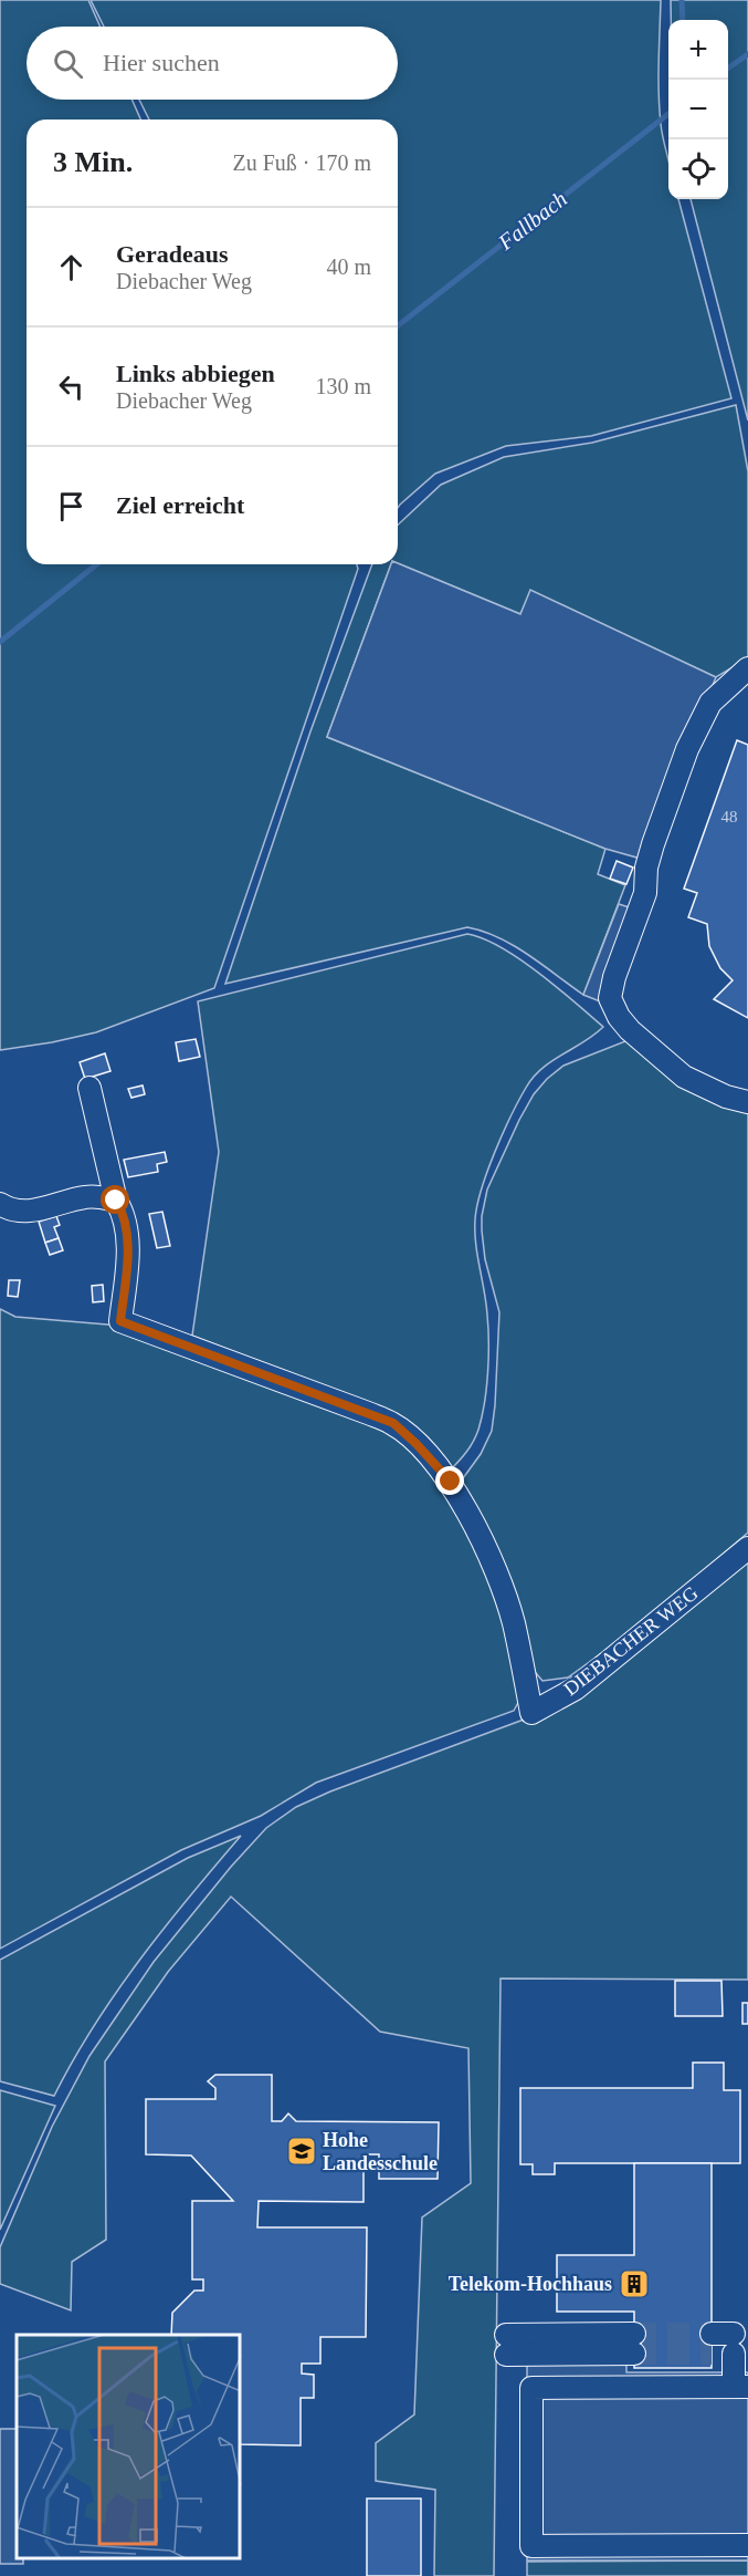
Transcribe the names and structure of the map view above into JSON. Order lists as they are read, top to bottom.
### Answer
{
  "streets": {
    "street": ["DIEBACHER WEG"]
  },
  "water": ["Fallbach"],
  "places": {
    "school or university": ["Hohe Landesschule"],
    "building": ["Telekom-Hochhaus"]
  },
  "house_numbers": ["48"],
  "page": {
    "map_buttons": ["+", "−"],
    "search": "Hier suchen",
    "heading": ["3 Min.", "Zu Fuß · 170 m"],
    "list": [
      ["Geradeaus", "Diebacher Weg", "40 m"],
      ["Links abbiegen", "Diebacher Weg", "130 m"],
      "Ziel erreicht"
    ]
  }
}
